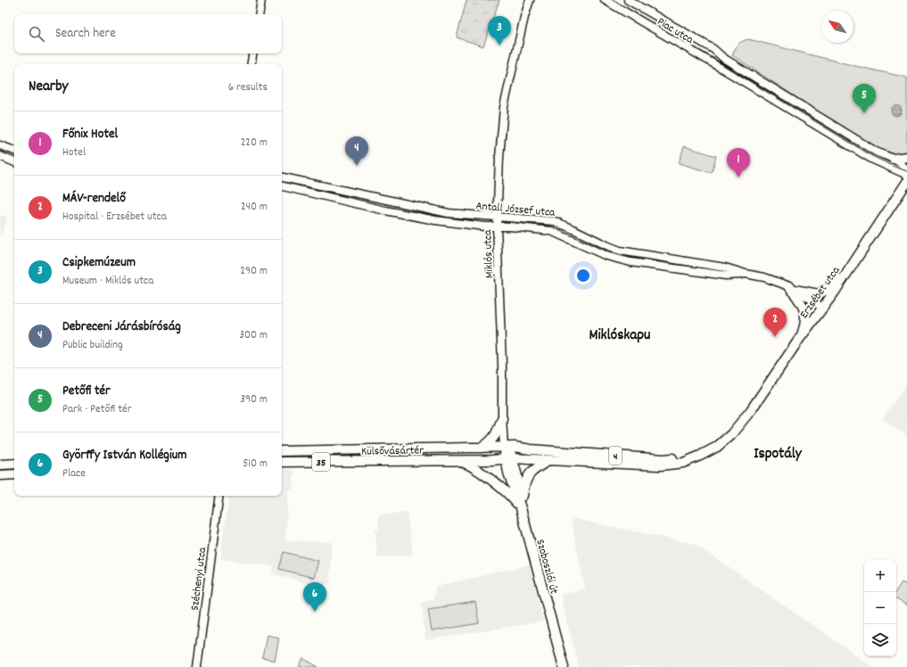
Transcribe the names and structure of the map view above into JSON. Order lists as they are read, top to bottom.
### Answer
{
  "streets": {
    "main road": [
      "Erzsébet utca",
      "Külsővásártér",
      "4",
      "35",
      "Szoboszlói út"
    ],
    "street": [
      "Piac utca",
      "Antall József utca",
      "Miklós utca",
      "Széchenyi utca"
    ]
  },
  "crossings": [
    ["Antall József utca", "Miklós utca"],
    ["Antall József utca", "Erzsébet utca"],
    ["Miklós utca", "Erzsébet utca"],
    ["Miklós utca", "Külsővásártér"],
    ["Erzsébet utca", "Külsővásártér"],
    ["Erzsébet utca", "4"],
    ["Erzsébet utca", "Szoboszlói út"],
    ["Külsővásártér", "4"],
    ["Külsővásártér", "Szoboszlói út"],
    ["4", "Szoboszlói út"]
  ],
  "districts": ["Miklóskapu", "Ispotály"],
  "north": "top left",
  "page": {
    "search": "Search here",
    "pins": [
      "3",
      "5",
      "4",
      "1",
      "2",
      "6"
    ],
    "heading": ["Nearby", "6 results"],
    "list": [
      {
        "mark": "1",
        "name": "Főnix Hotel",
        "note": "Hotel",
        "value": "220 m"
      },
      {
        "mark": "2",
        "name": "MÁV-rendelő",
        "note": "Hospital · Erzsébet utca",
        "value": "240 m"
      },
      {
        "mark": "3",
        "name": "Csipkemúzeum",
        "note": "Museum · Miklós utca",
        "value": "290 m"
      },
      {
        "mark": "4",
        "name": "Debreceni Járásbíróság",
        "note": "Public building",
        "value": "300 m"
      },
      {
        "mark": "5",
        "name": "Petőfi tér",
        "note": "Park · Petőfi tér",
        "value": "390 m"
      },
      {
        "mark": "6",
        "name": "Györffy István Kollégium",
        "note": "Place",
        "value": "510 m"
      }
    ],
    "map_buttons": ["+", "−"]
  }
}
